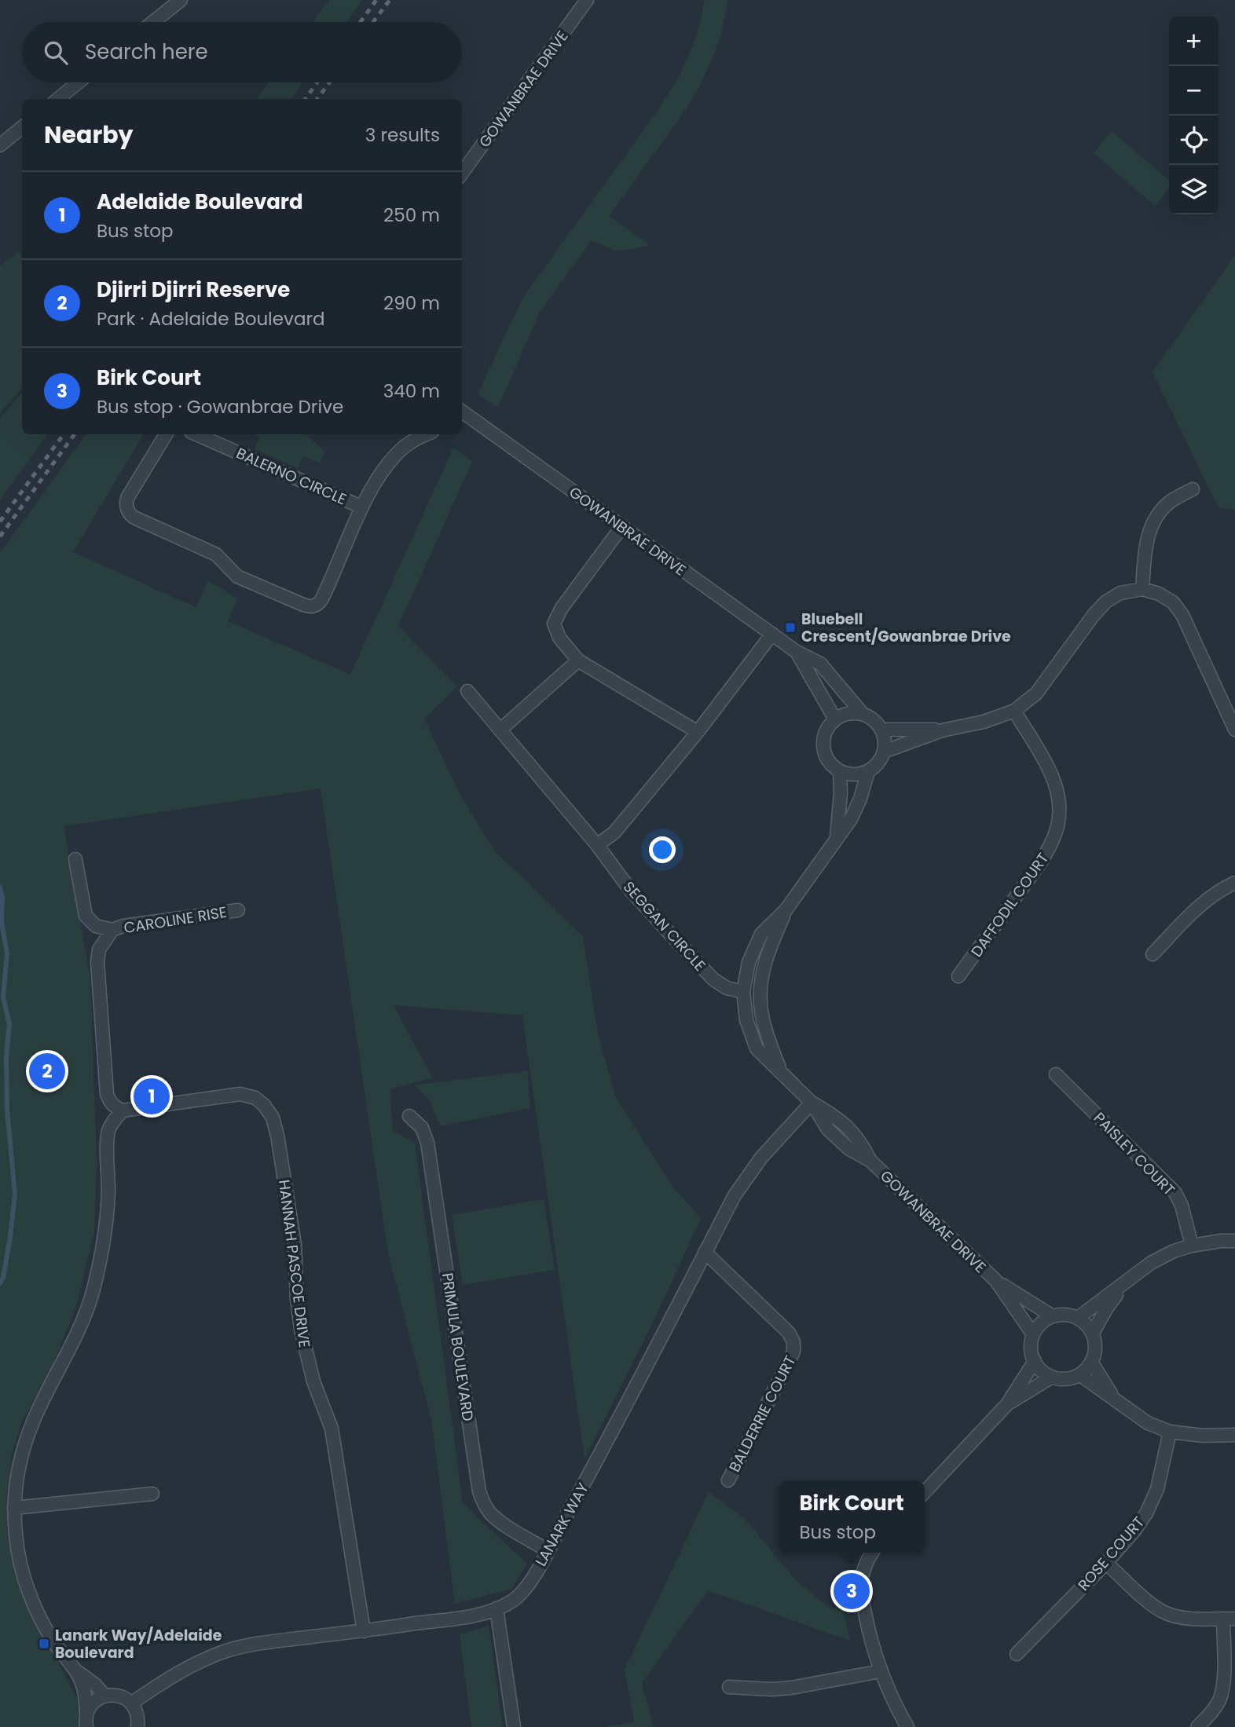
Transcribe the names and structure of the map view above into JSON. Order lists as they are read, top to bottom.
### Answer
{
  "streets": {
    "street": [
      "GOWANBRAE DRIVE",
      "BALERNO CIRCLE",
      "DAFFODIL COURT",
      "CAROLINE RISE",
      "SEGGAN CIRCLE",
      "PAISLEY COURT",
      "HANNAH PASCOE DRIVE",
      "PRIMULA BOULEVARD",
      "BALDERRIE COURT",
      "LANARK WAY",
      "ROSE COURT"
    ]
  },
  "crossings": [
    ["GOWANBRAE DRIVE", "SEGGAN CIRCLE"],
    ["GOWANBRAE DRIVE", "LANARK WAY"],
    ["HANNAH PASCOE DRIVE", "LANARK WAY"],
    ["PRIMULA BOULEVARD", "LANARK WAY"],
    ["BALDERRIE COURT", "LANARK WAY"]
  ],
  "places": {
    "transit": ["Bluebell Crescent/Gowanbrae Drive", "Lanark Way/Adelaide Boulevard"]
  },
  "page": {
    "map_buttons": ["+", "−"],
    "search": "Search here",
    "heading": ["Nearby", "3 results"],
    "list": [
      {
        "mark": "1",
        "name": "Adelaide Boulevard",
        "note": "Bus stop",
        "value": "250 m"
      },
      {
        "mark": "2",
        "name": "Djirri Djirri Reserve",
        "note": "Park · Adelaide Boulevard",
        "value": "290 m"
      },
      {
        "mark": "3",
        "name": "Birk Court",
        "note": "Bus stop · Gowanbrae Drive",
        "value": "340 m"
      }
    ],
    "pins": ["2", "1", "3"],
    "popup": ["Birk Court", "Bus stop"]
  }
}
